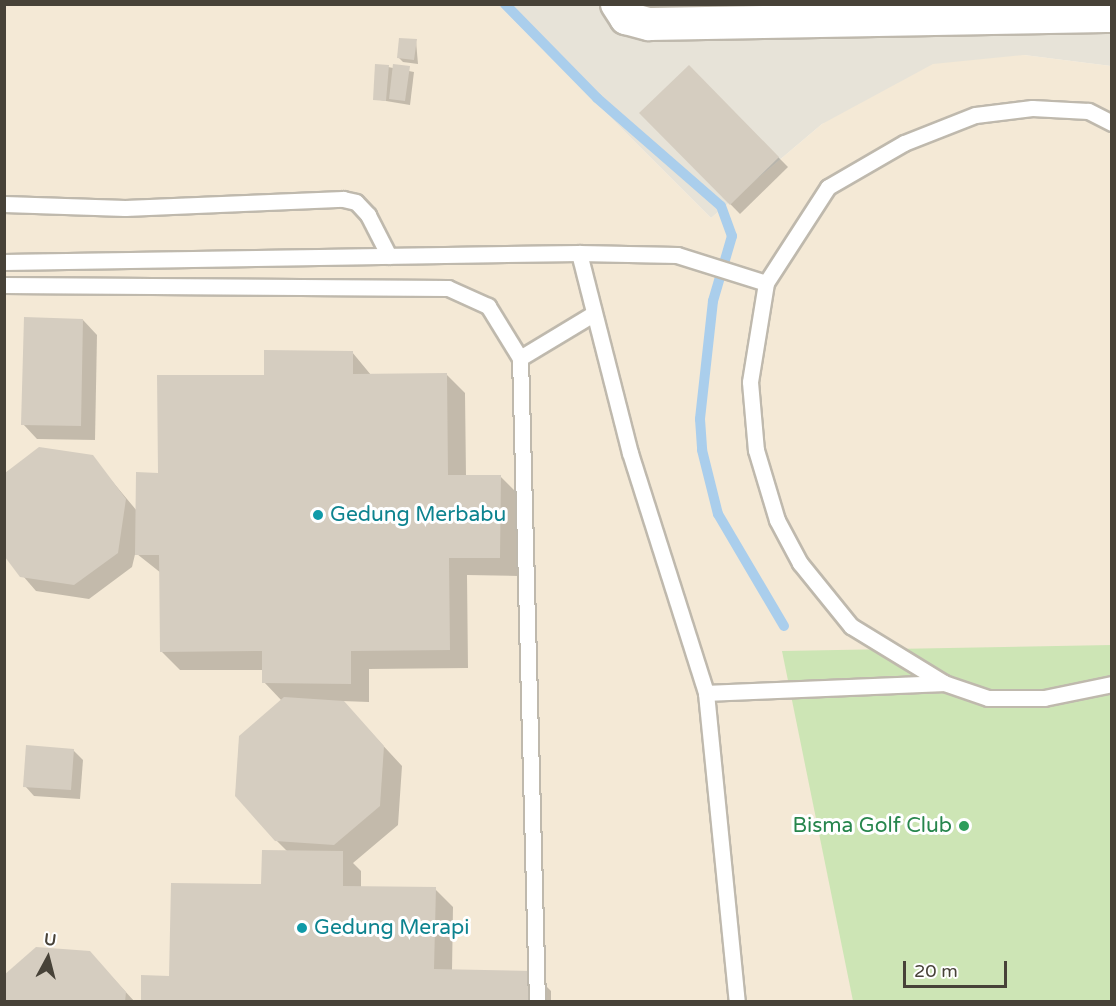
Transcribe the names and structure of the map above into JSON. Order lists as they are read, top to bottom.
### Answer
{
  "places": ["Gedung Merbabu", "Bisma Golf Club", "Gedung Merapi"],
  "scale_bar": "20 m",
  "north": "top"
}
